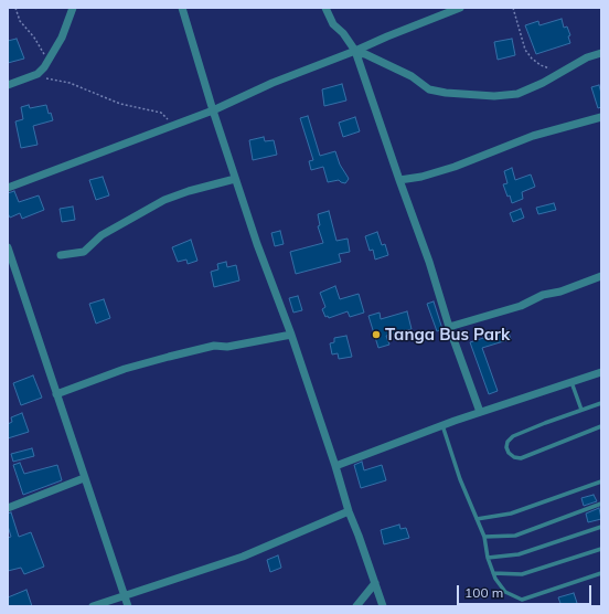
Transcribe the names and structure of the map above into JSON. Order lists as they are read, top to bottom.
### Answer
{
  "places": ["Tanga Bus Park"],
  "scale_bar": "100 m"
}
